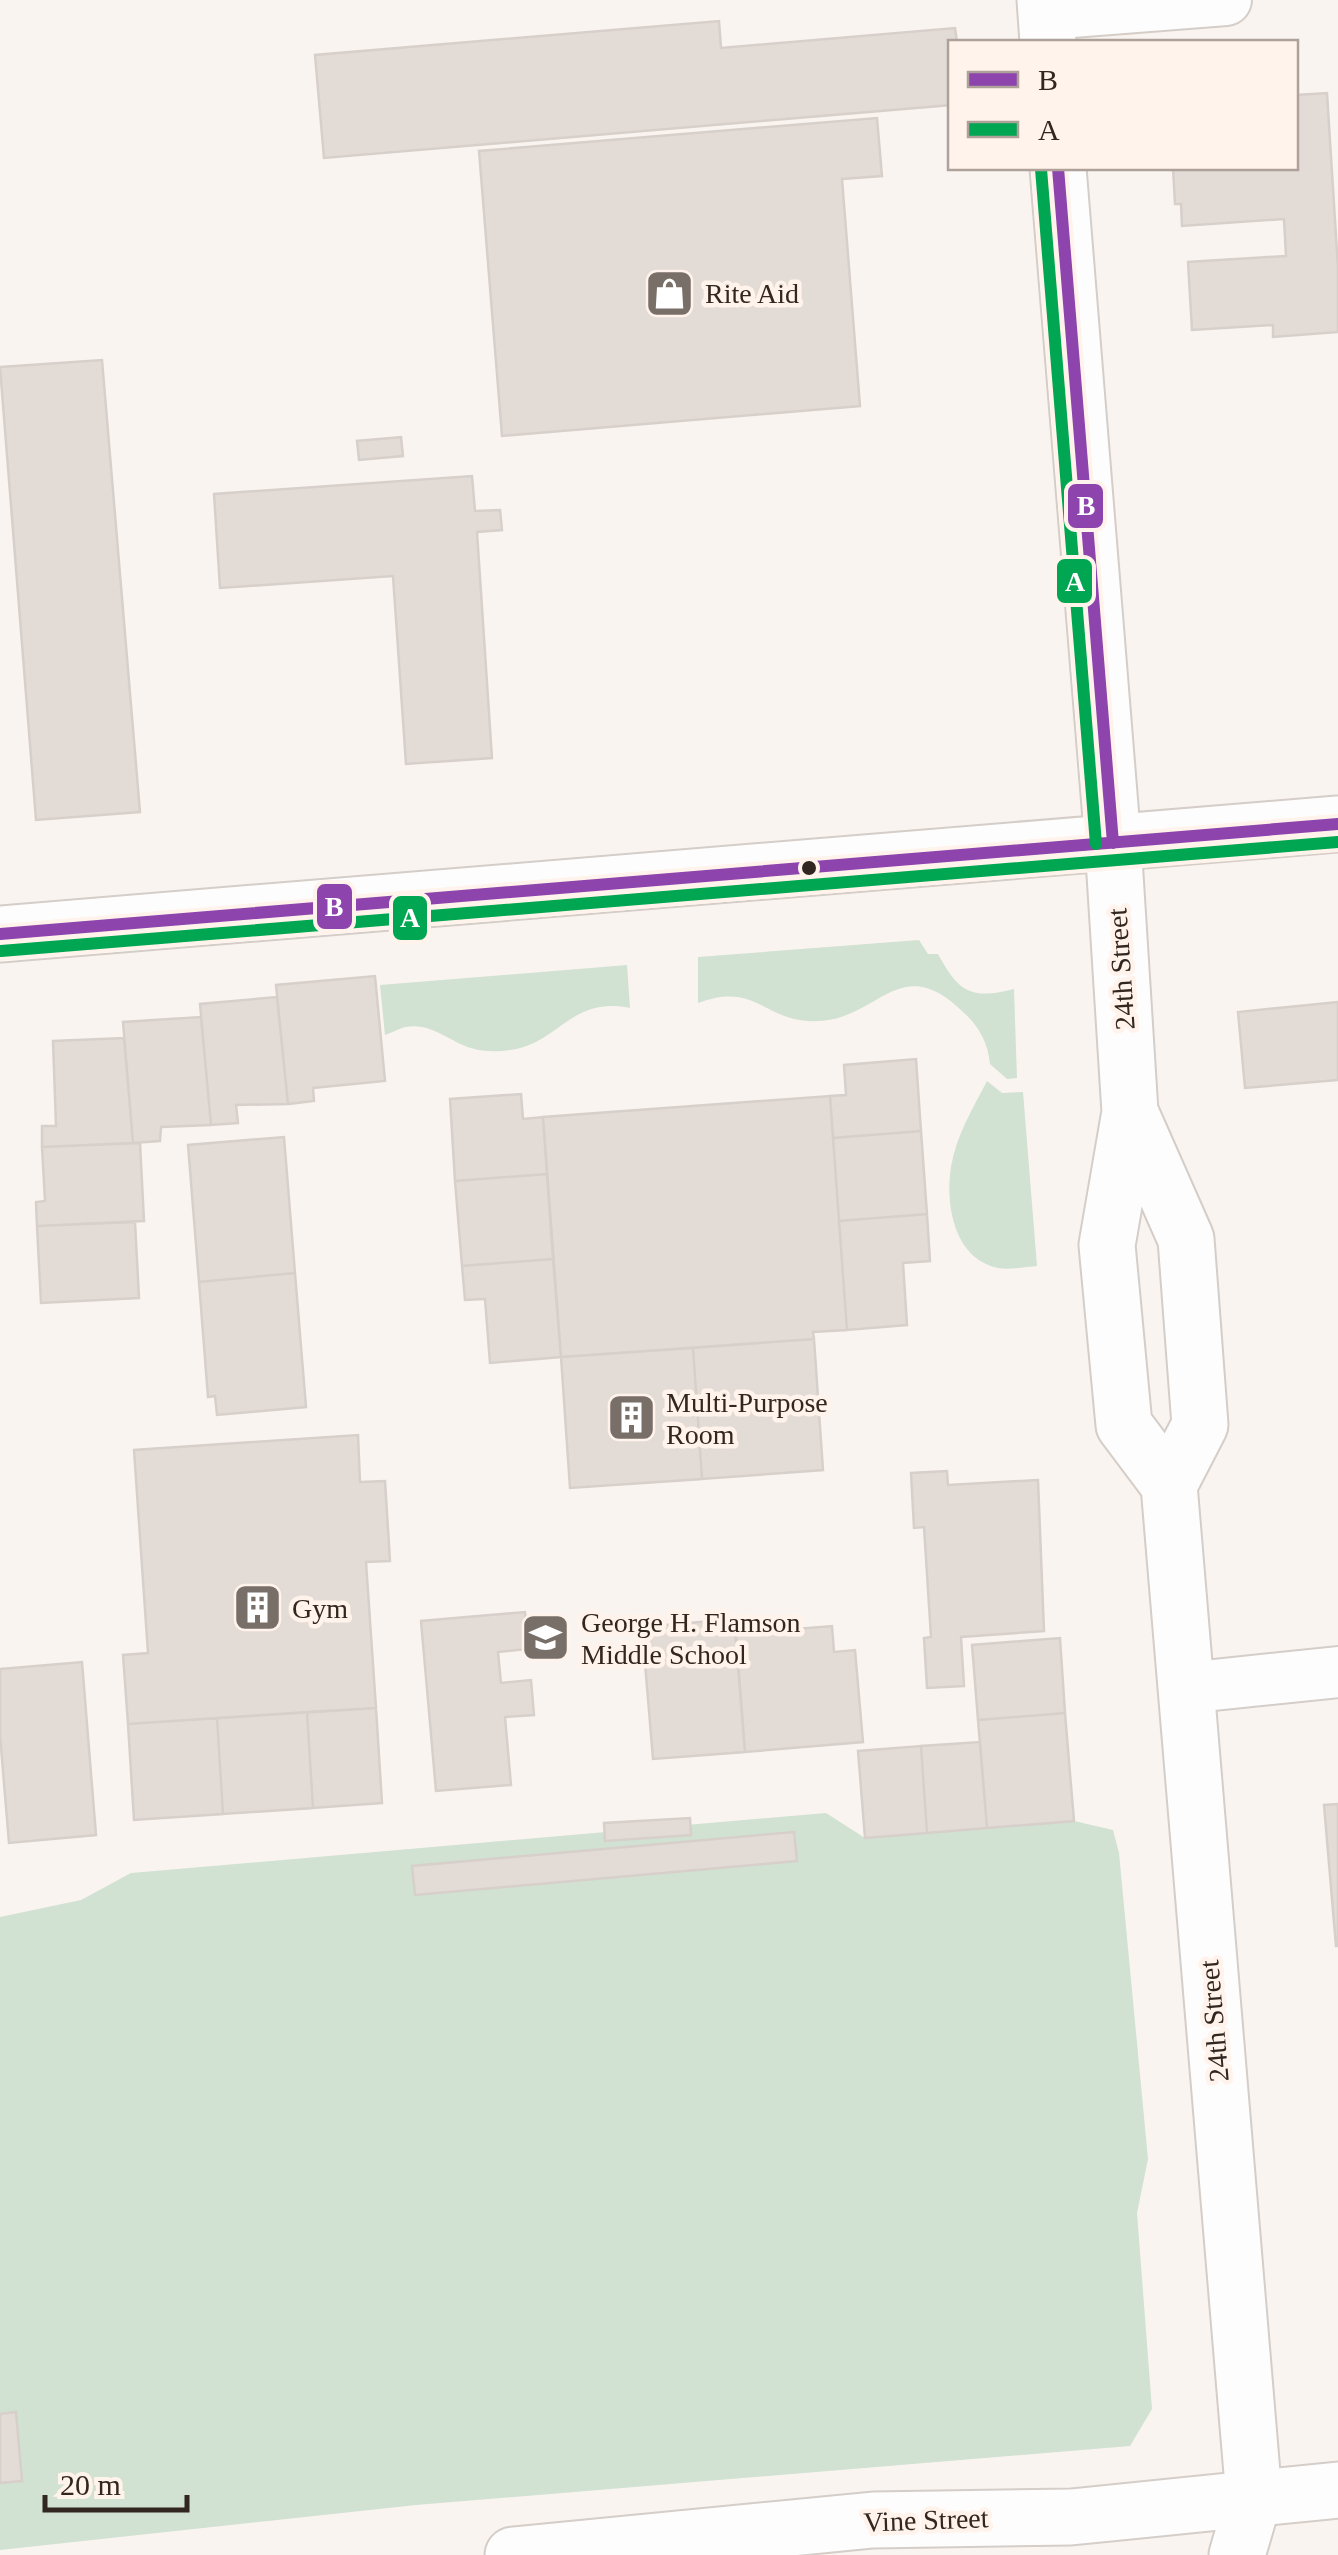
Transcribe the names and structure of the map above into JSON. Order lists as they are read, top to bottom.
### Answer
{
  "streets": {
    "main road": ["24th Street", "Vine Street"]
  },
  "crossings": [
    ["24th Street", "Vine Street"]
  ],
  "places": {
    "shop": ["Rite Aid"],
    "building": ["Multi-Purpose Room", "Gym"],
    "school or university": ["George H. Flamson Middle School"]
  },
  "lines": ["transit line B", "transit line A"],
  "legend": ["B", "A"],
  "scale_bar": "20 m"
}
